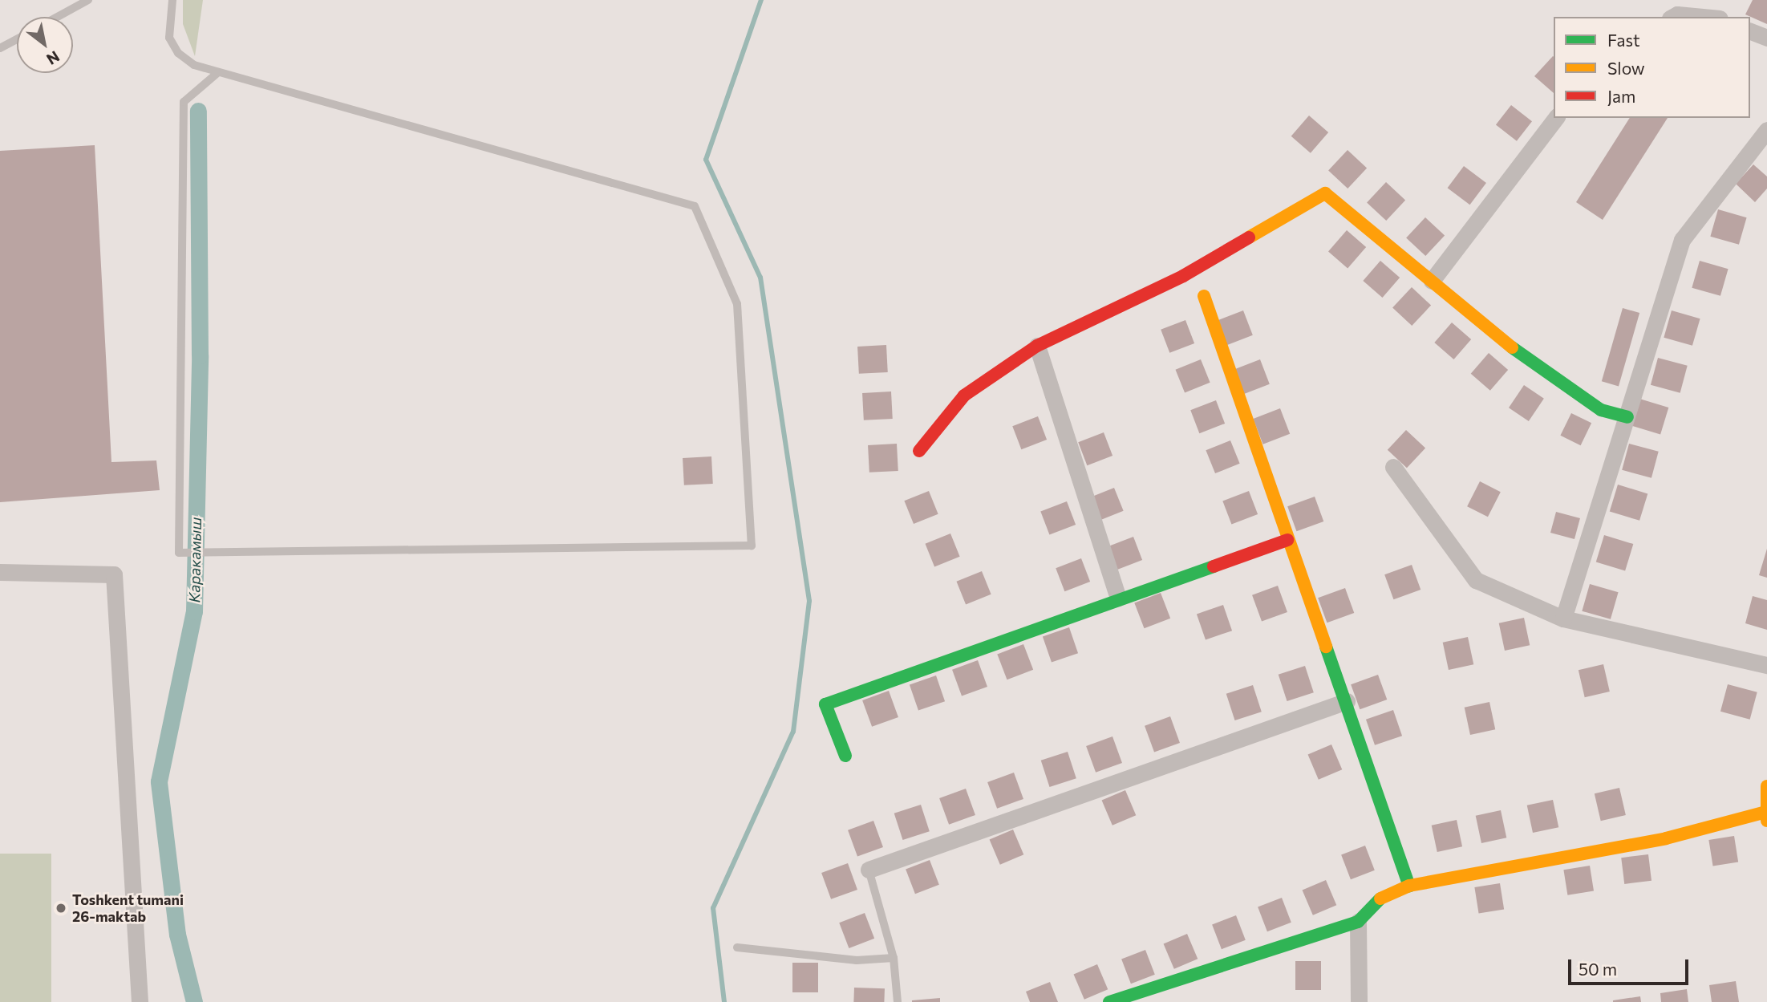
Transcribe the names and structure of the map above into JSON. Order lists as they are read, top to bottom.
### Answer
{
  "water": ["Каракамыш"],
  "places": ["Toshkent tumani 26-maktab"],
  "legend": ["Fast", "Slow", "Jam"],
  "scale_bar": "50 m",
  "north": "bottom right"
}
